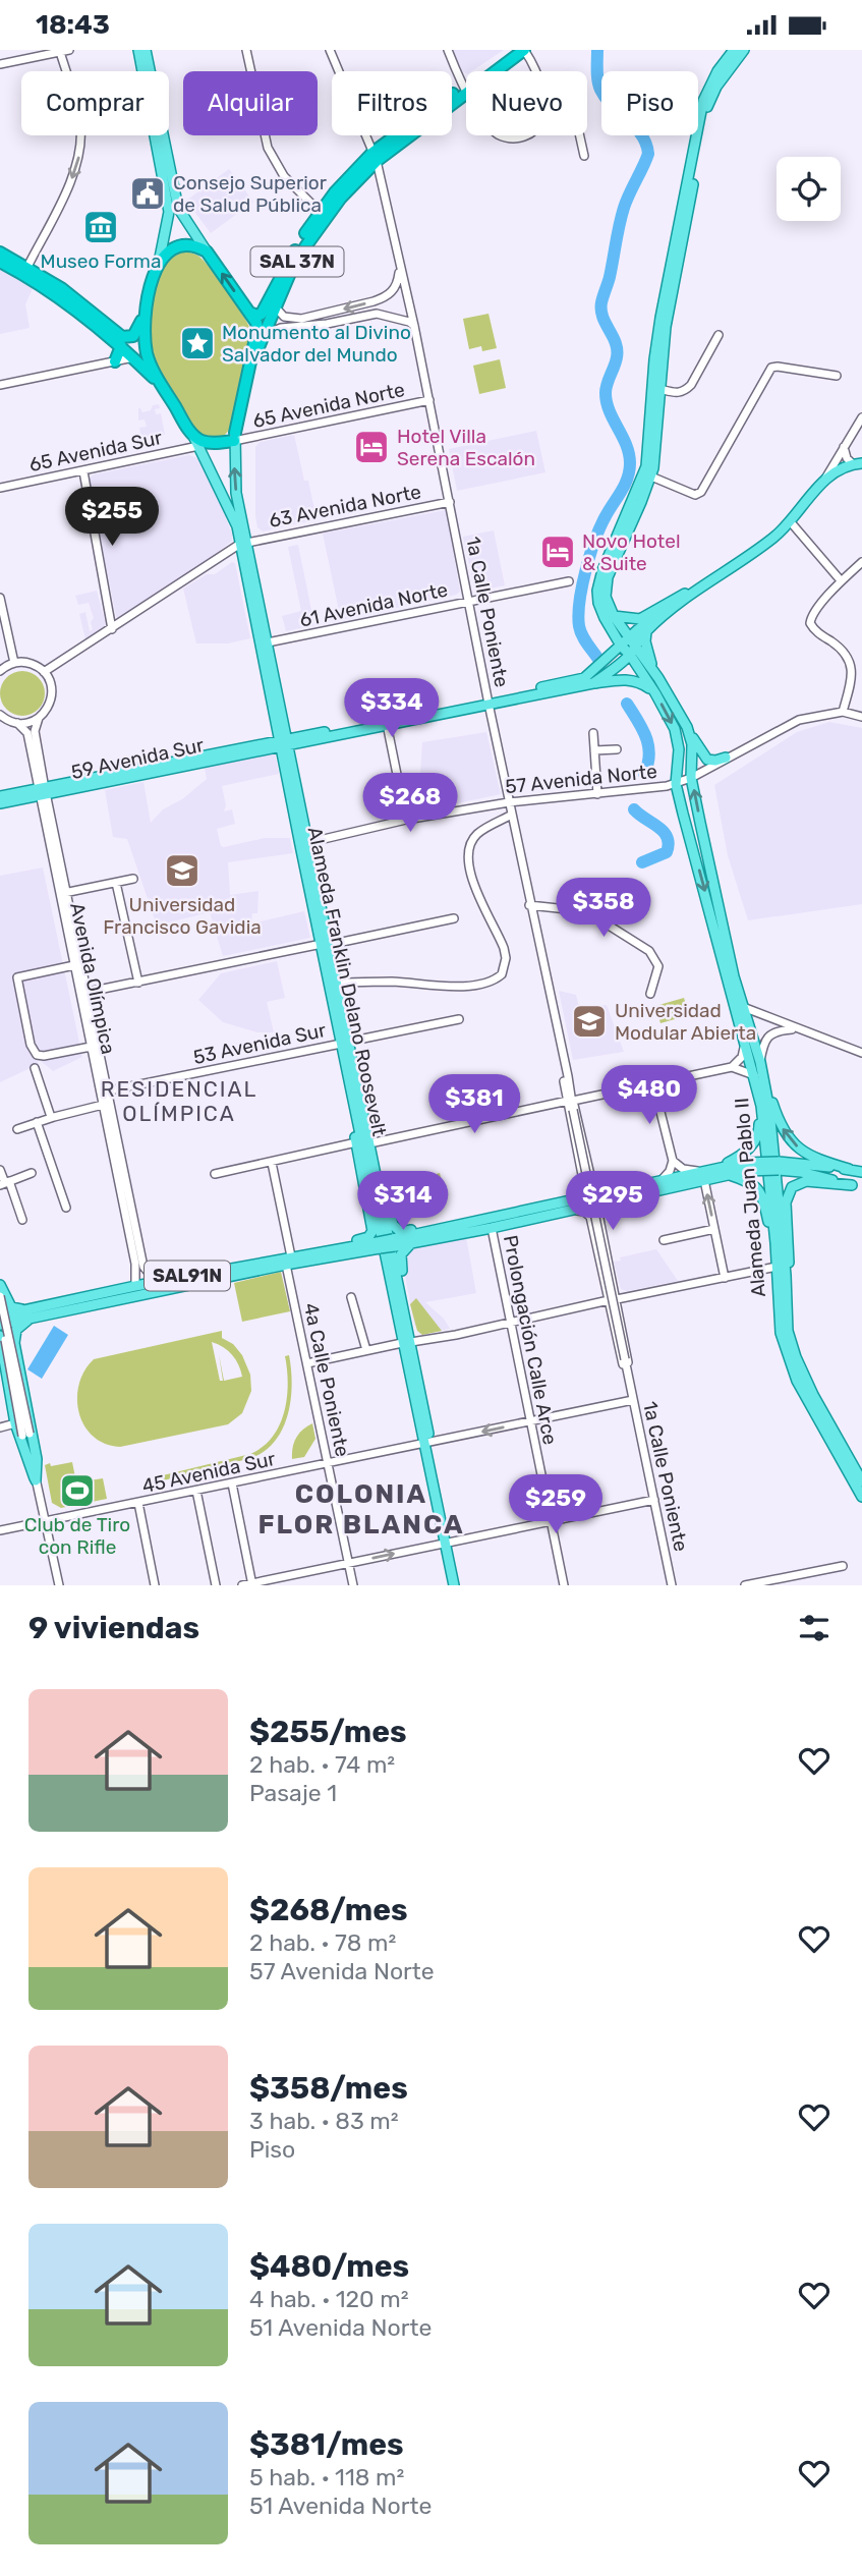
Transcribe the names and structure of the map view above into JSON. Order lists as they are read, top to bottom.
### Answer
{
  "streets": {
    "highway": ["SAL 37N"],
    "main road": [
      "59 Avenida Sur",
      "Alameda Franklin Delano Roosevelt",
      "Alameda Juan Pablo II",
      "SAL91N"
    ],
    "street": [
      "65 Avenida Norte",
      "65 Avenida Sur",
      "63 Avenida Norte",
      "61 Avenida Norte",
      "1a Calle Poniente",
      "57 Avenida Norte",
      "Avenida Olímpica",
      "53 Avenida Sur",
      "Prolongación Calle Arce",
      "4a Calle Poniente",
      "45 Avenida Sur"
    ]
  },
  "crossings": [
    ["SAL 37N", "65 Avenida Norte"],
    ["SAL 37N", "1a Calle Poniente"],
    ["SAL 37N", "Alameda Franklin Delano Roosevelt"],
    ["65 Avenida Norte", "1a Calle Poniente"],
    ["65 Avenida Norte", "Alameda Franklin Delano Roosevelt"],
    ["65 Avenida Sur", "Alameda Franklin Delano Roosevelt"],
    ["63 Avenida Norte", "1a Calle Poniente"],
    ["63 Avenida Norte", "Alameda Franklin Delano Roosevelt"],
    ["61 Avenida Norte", "1a Calle Poniente"],
    ["61 Avenida Norte", "Alameda Franklin Delano Roosevelt"],
    ["1a Calle Poniente", "57 Avenida Norte"],
    ["1a Calle Poniente", "45 Avenida Sur"],
    ["59 Avenida Sur", "Avenida Olímpica"],
    ["59 Avenida Sur", "Alameda Franklin Delano Roosevelt"],
    ["57 Avenida Norte", "Alameda Franklin Delano Roosevelt"],
    ["57 Avenida Norte", "Alameda Juan Pablo II"],
    ["Avenida Olímpica", "53 Avenida Sur"],
    ["Avenida Olímpica", "SAL91N"],
    ["Alameda Franklin Delano Roosevelt", "53 Avenida Sur"],
    ["Alameda Franklin Delano Roosevelt", "45 Avenida Sur"],
    ["Alameda Juan Pablo II", "SAL91N"],
    ["SAL91N", "Prolongación Calle Arce"],
    ["SAL91N", "4a Calle Poniente"],
    ["Prolongación Calle Arce", "45 Avenida Sur"],
    ["4a Calle Poniente", "45 Avenida Sur"]
  ],
  "districts": ["RESIDENCIAL OLÍMPICA", "COLONIA FLOR BLANCA"],
  "places": {
    "public building": ["Consejo Superior de Salud Pública"],
    "museum": ["Museo Forma"],
    "place": ["Monumento al Divino Salvador del Mundo"],
    "hotel": ["Hotel Villa Serena Escalón", "Novo Hotel & Suite"],
    "school or university": ["Universidad Francisco Gavidia", "Universidad Modular Abierta"],
    "sports": ["Club de Tiro con Rifle"]
  },
  "page": {
    "status": "18:43",
    "chip": [
      "Comprar",
      "Alquilar",
      "Filtros",
      "Nuevo",
      "Piso"
    ],
    "price": [
      "$255",
      "$334",
      "$268",
      "$358",
      "$480",
      "$381",
      "$314",
      "$295",
      "$259"
    ],
    "heading": "9 viviendas",
    "list": [
      {
        "name": "$255/mes",
        "note": "2 hab. · 74 m² · Pasaje 1"
      },
      {
        "name": "$268/mes",
        "note": "2 hab. · 78 m² · 57 Avenida Norte"
      },
      {
        "name": "$358/mes",
        "note": "3 hab. · 83 m² · Piso"
      },
      {
        "name": "$480/mes",
        "note": "4 hab. · 120 m² · 51 Avenida Norte"
      },
      {
        "name": "$381/mes",
        "note": "5 hab. · 118 m² · 51 Avenida Norte"
      }
    ]
  }
}
